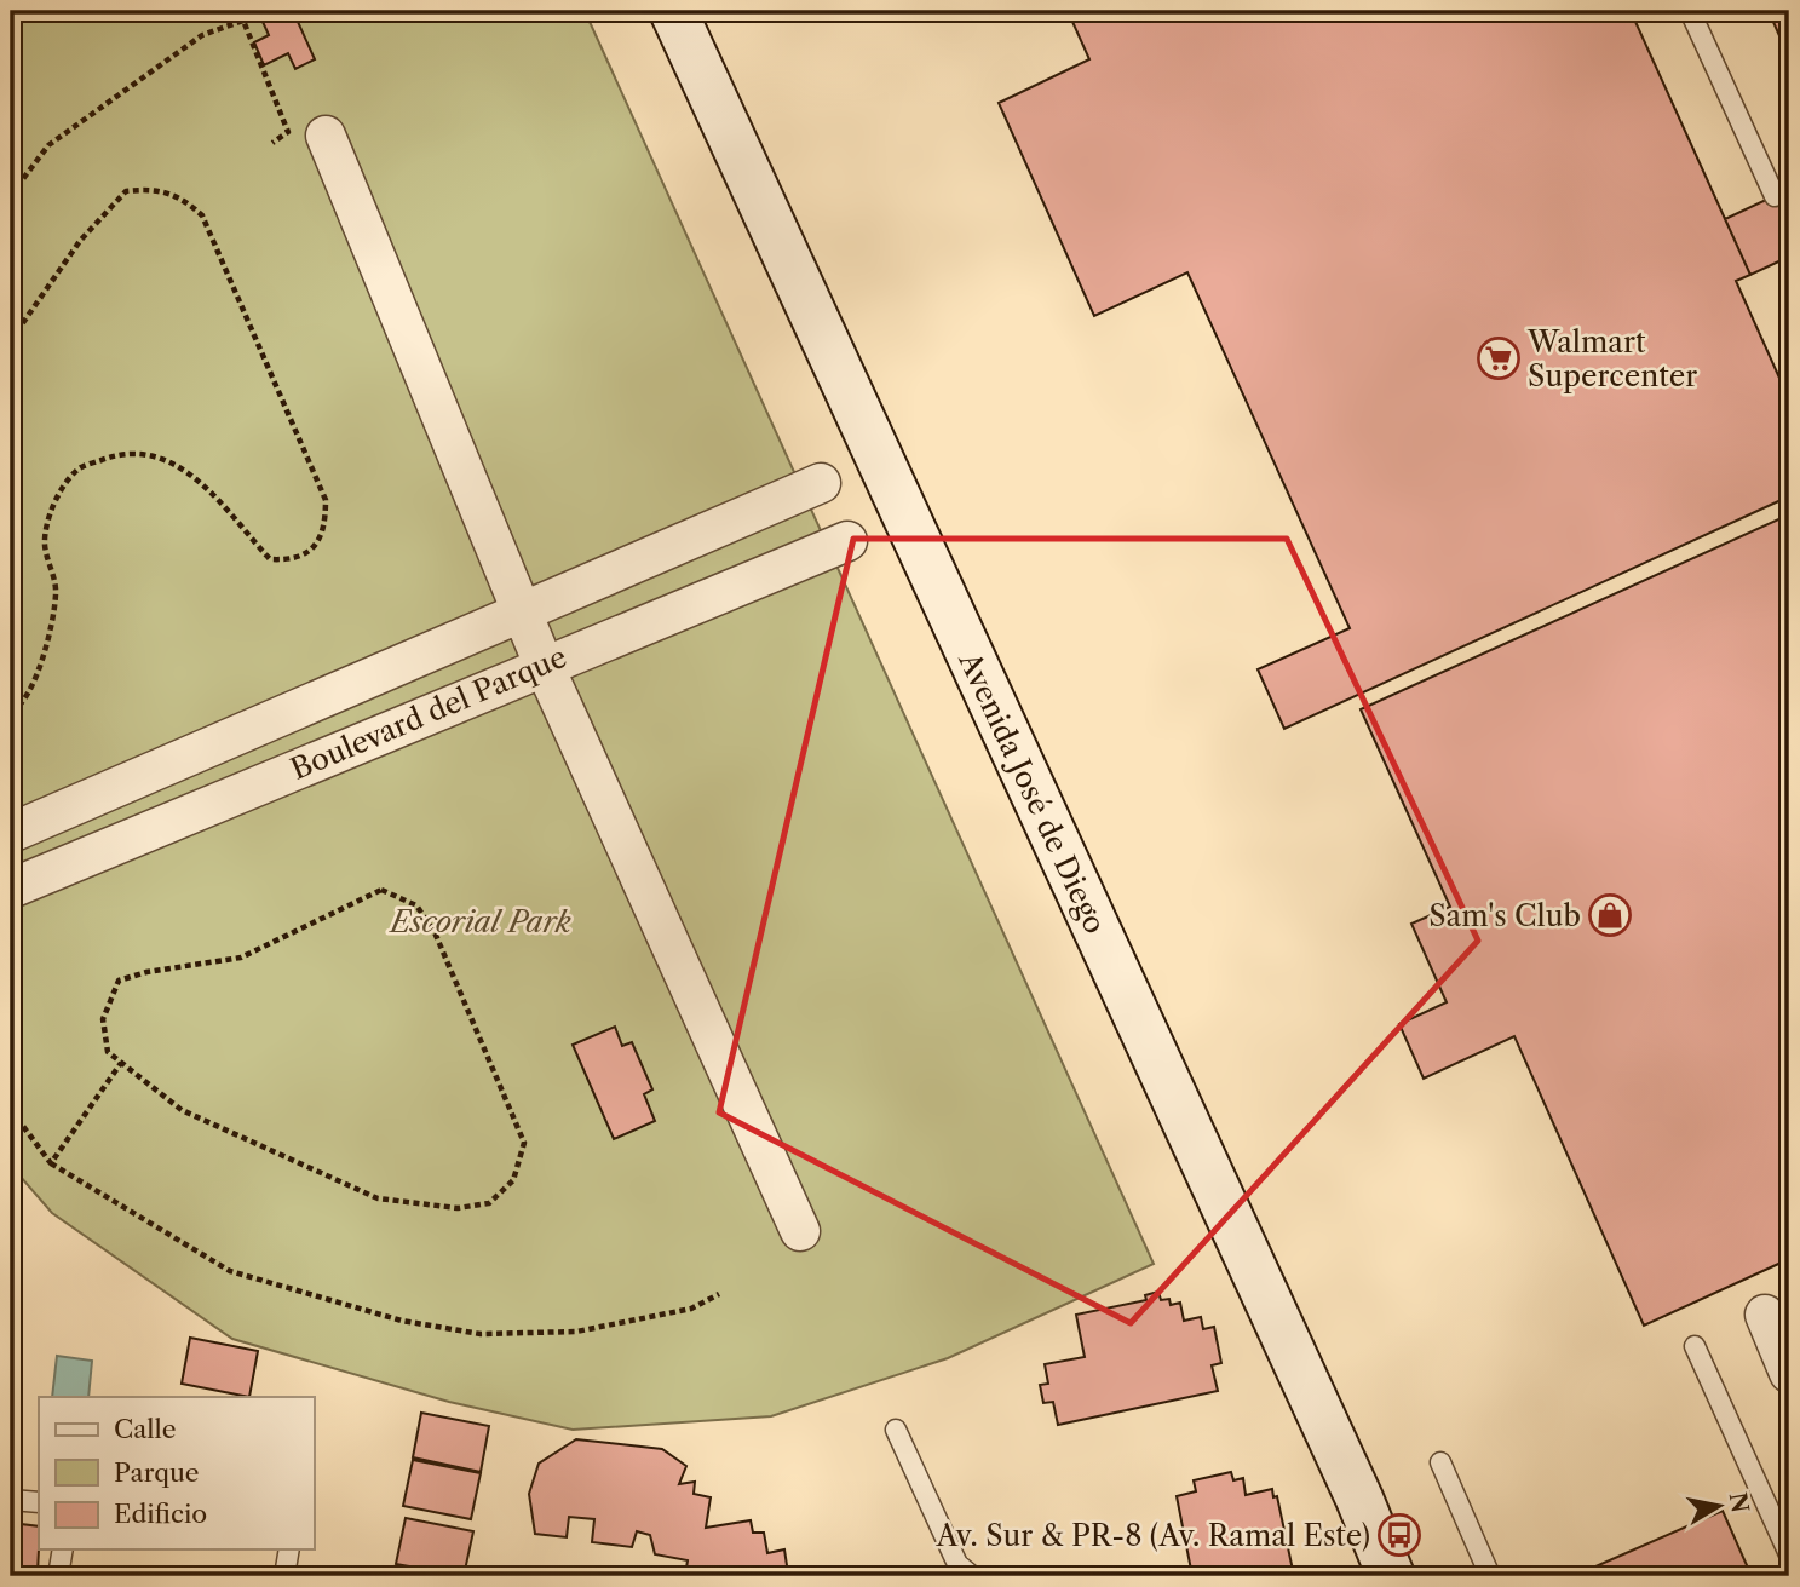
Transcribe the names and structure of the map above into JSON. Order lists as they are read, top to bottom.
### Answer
{
  "streets": {
    "street": ["Boulevard del Parque", "Avenida José de Diego"]
  },
  "parks": ["Escorial Park"],
  "places": {
    "supermarket": ["Walmart Supercenter"],
    "shop": ["Sam's Club"],
    "bus stop": ["Av. Sur & PR-8 (Av. Ramal Este)"]
  },
  "legend": ["Calle", "Parque", "Edificio"],
  "north": "right"
}
